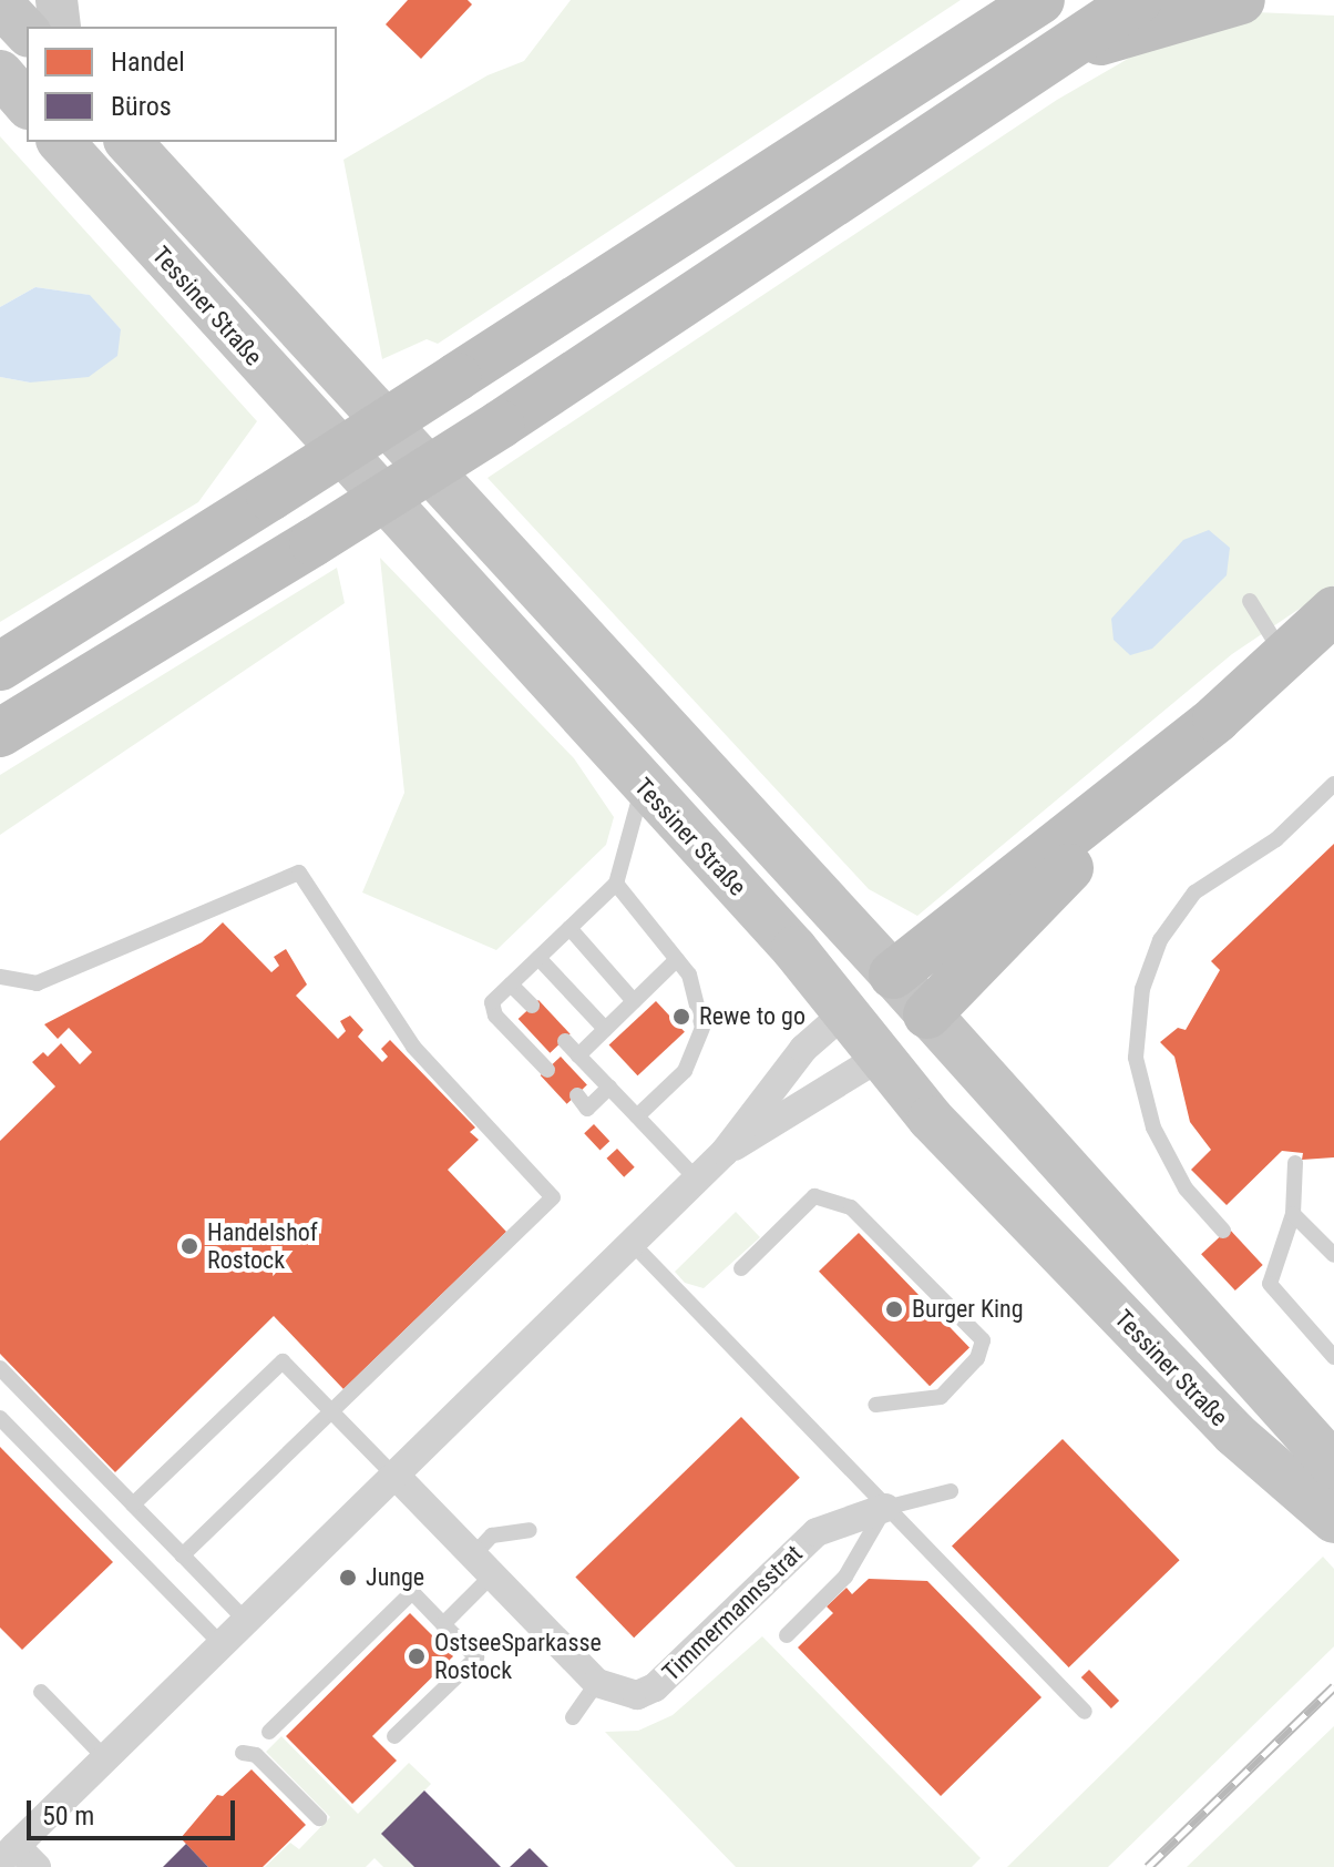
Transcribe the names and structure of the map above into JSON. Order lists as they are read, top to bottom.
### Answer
{
  "streets": {
    "main road": ["Tessiner Straße"],
    "street": ["Timmermannsstrat"]
  },
  "places": [
    "Rewe to go",
    "Handelshof Rostock",
    "Burger King",
    "Junge",
    "OstseeSparkasse Rostock"
  ],
  "legend": ["Handel", "Büros"],
  "scale_bar": "50 m"
}
